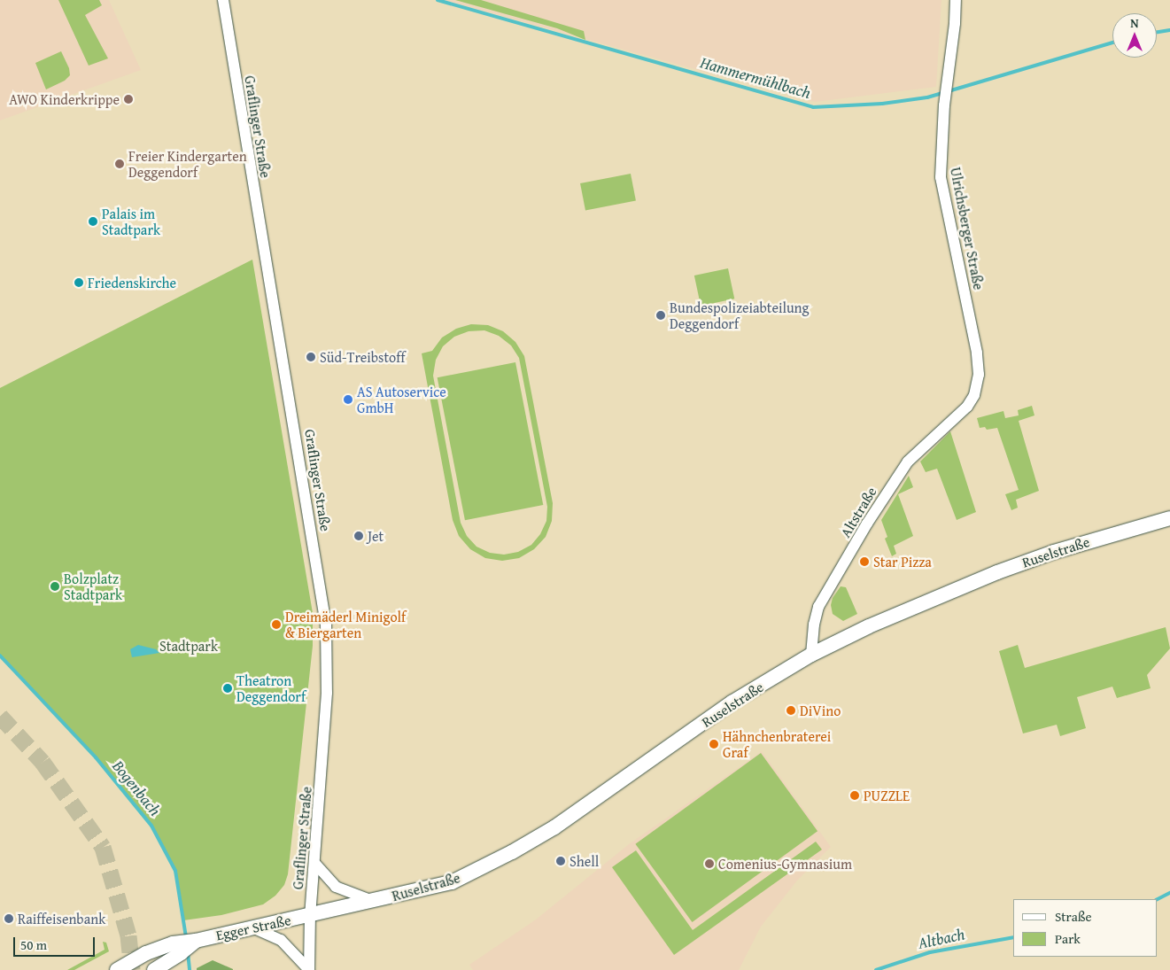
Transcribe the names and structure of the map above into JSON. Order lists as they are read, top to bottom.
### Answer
{
  "streets": {
    "main road": ["Ruselstraße", "Egger Straße"],
    "street": ["Graflinger Straße", "Ulrichsberger Straße", "Altstraße"]
  },
  "crossings": [
    ["Graflinger Straße", "Ruselstraße"],
    ["Graflinger Straße", "Egger Straße"],
    ["Ulrichsberger Straße", "Altstraße"],
    ["Altstraße", "Ruselstraße"],
    ["Ruselstraße", "Egger Straße"]
  ],
  "water": ["Hammermühlbach", "Bogenbach", "Altbach"],
  "parks": ["Stadtpark"],
  "places": [
    "AWO Kinderkrippe",
    "Freier Kindergarten Deggendorf",
    "Palais im Stadtpark",
    "Friedenskirche",
    "Bundespolizeiabteilung Deggendorf",
    "Süd-Treibstoff",
    "AS Autoservice GmbH",
    "Jet",
    "Star Pizza",
    "Bolzplatz Stadtpark",
    "Dreimäderl Minigolf & Biergarten",
    "Theatron Deggendorf",
    "DiVino",
    "Hähnchenbraterei Graf",
    "PUZZLE",
    "Shell",
    "Comenius-Gymnasium",
    "Raiffeisenbank"
  ],
  "legend": ["Straße", "Park"],
  "scale_bar": "50 m",
  "north": "top"
}
